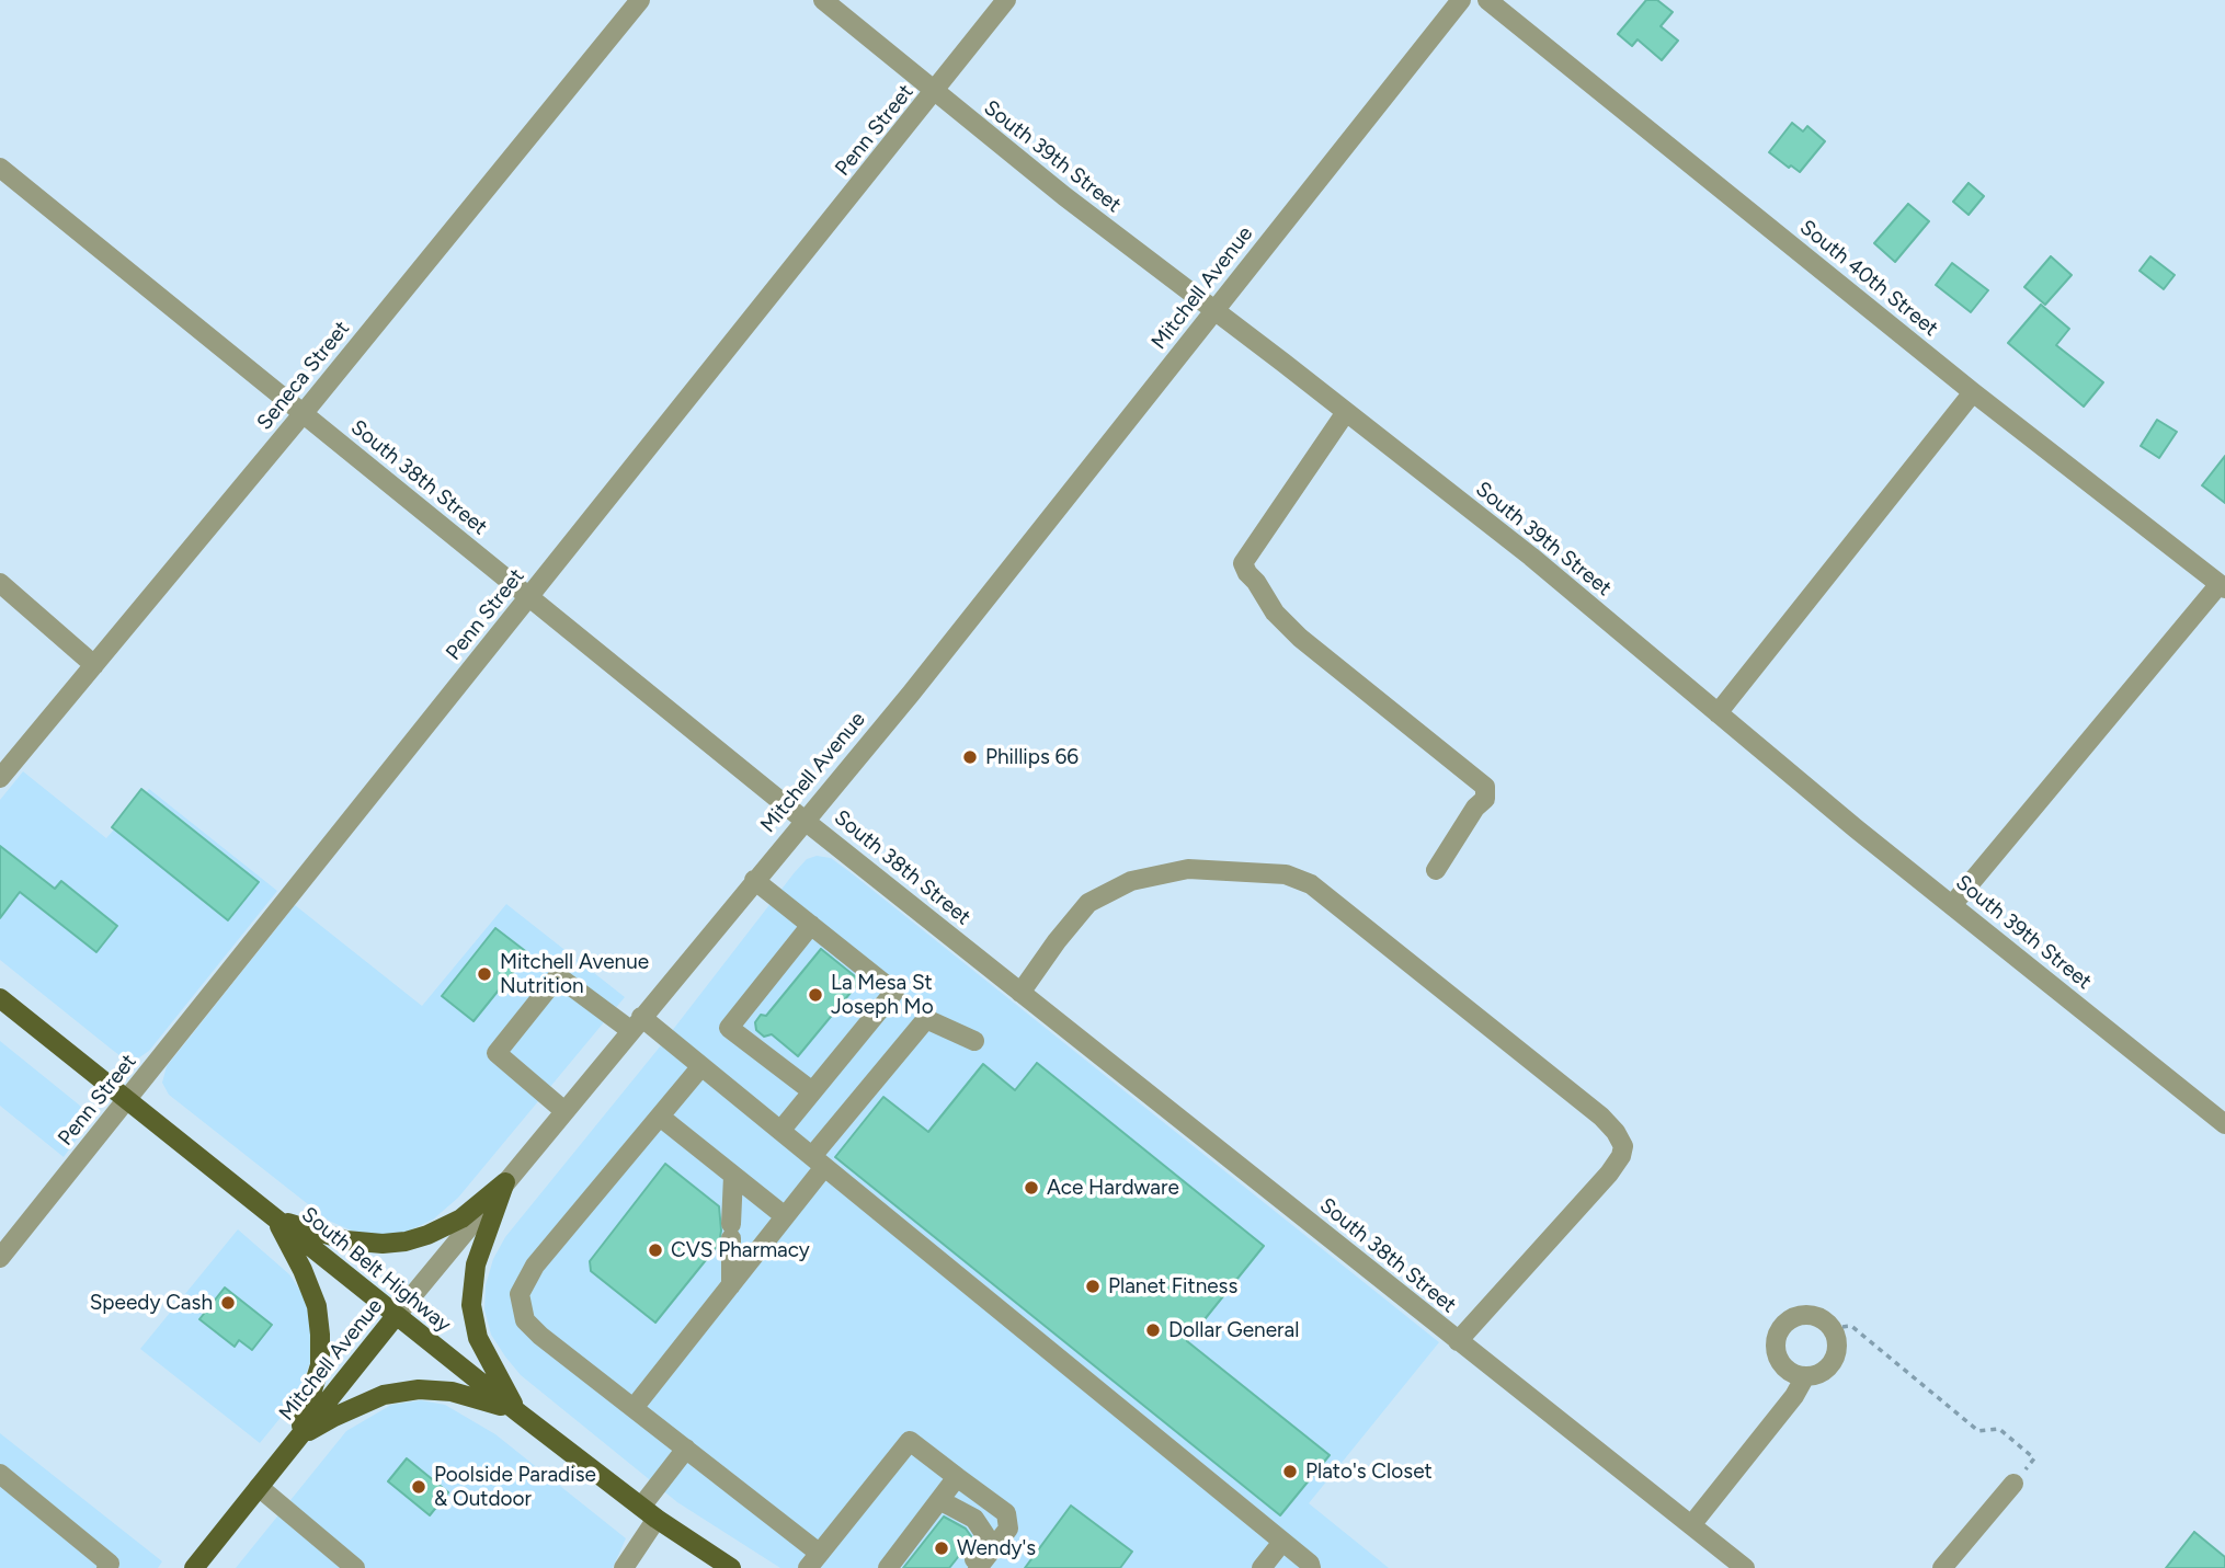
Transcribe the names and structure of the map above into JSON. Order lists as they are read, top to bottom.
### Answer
{
  "streets": {
    "main road": ["Mitchell Avenue", "South Belt Highway"],
    "street": [
      "Penn Street",
      "South 39th Street",
      "South 40th Street",
      "Seneca Street",
      "South 38th Street"
    ]
  },
  "crossings": [
    ["Penn Street", "South 39th Street"],
    ["Penn Street", "South 38th Street"],
    ["Penn Street", "South Belt Highway"],
    ["South 39th Street", "Mitchell Avenue"],
    ["Mitchell Avenue", "South 38th Street"],
    ["Mitchell Avenue", "South Belt Highway"],
    ["Seneca Street", "South 38th Street"]
  ],
  "places": [
    "Phillips 66",
    "Mitchell Avenue Nutrition",
    "La Mesa St Joseph Mo",
    "Ace Hardware",
    "CVS Pharmacy",
    "Planet Fitness",
    "Speedy Cash",
    "Dollar General",
    "Plato's Closet",
    "Poolside Paradise & Outdoor",
    "Wendy's"
  ]
}
